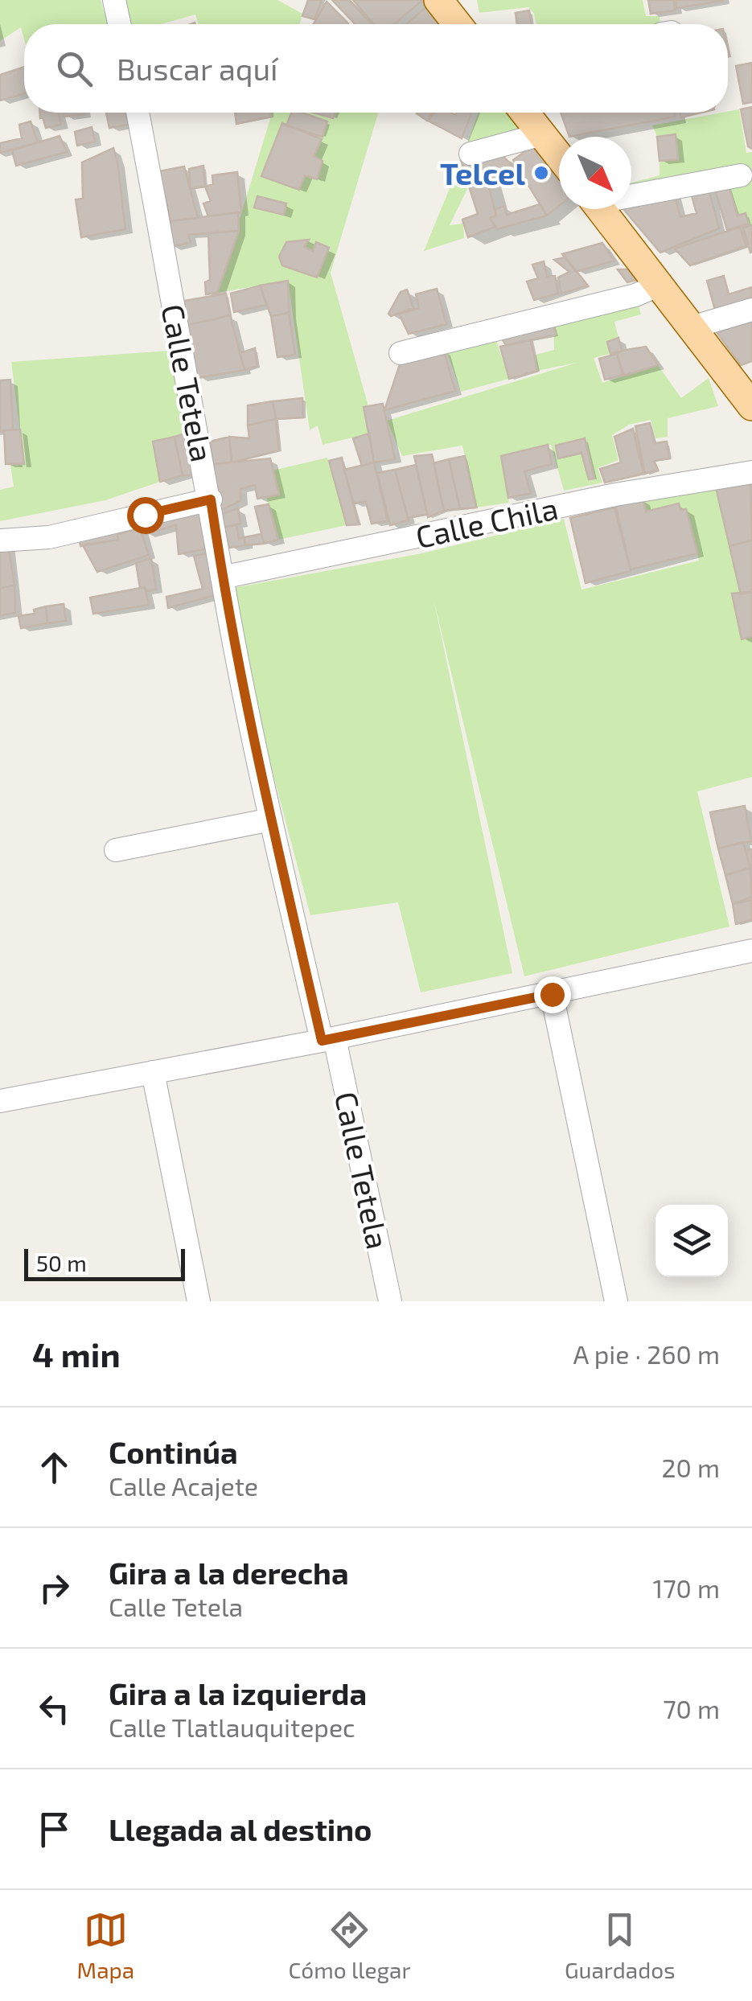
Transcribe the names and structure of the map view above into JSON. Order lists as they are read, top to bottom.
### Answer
{
  "streets": {
    "street": ["Calle Tetela", "Calle Chila"]
  },
  "crossings": [
    ["Calle Tetela", "Calle Chila"]
  ],
  "places": ["Telcel"],
  "scale_bar": "50 m",
  "north": "bottom right",
  "page": {
    "search": "Buscar aquí",
    "scale": "50 m",
    "heading": ["4 min", "A pie · 260 m"],
    "list": [
      ["Continúa", "Calle Acajete", "20 m"],
      ["Gira a la derecha", "Calle Tetela", "170 m"],
      ["Gira a la izquierda", "Calle Tlatlauquitepec", "70 m"],
      "Llegada al destino"
    ],
    "nav": ["Mapa", "Cómo llegar", "Guardados"]
  }
}
